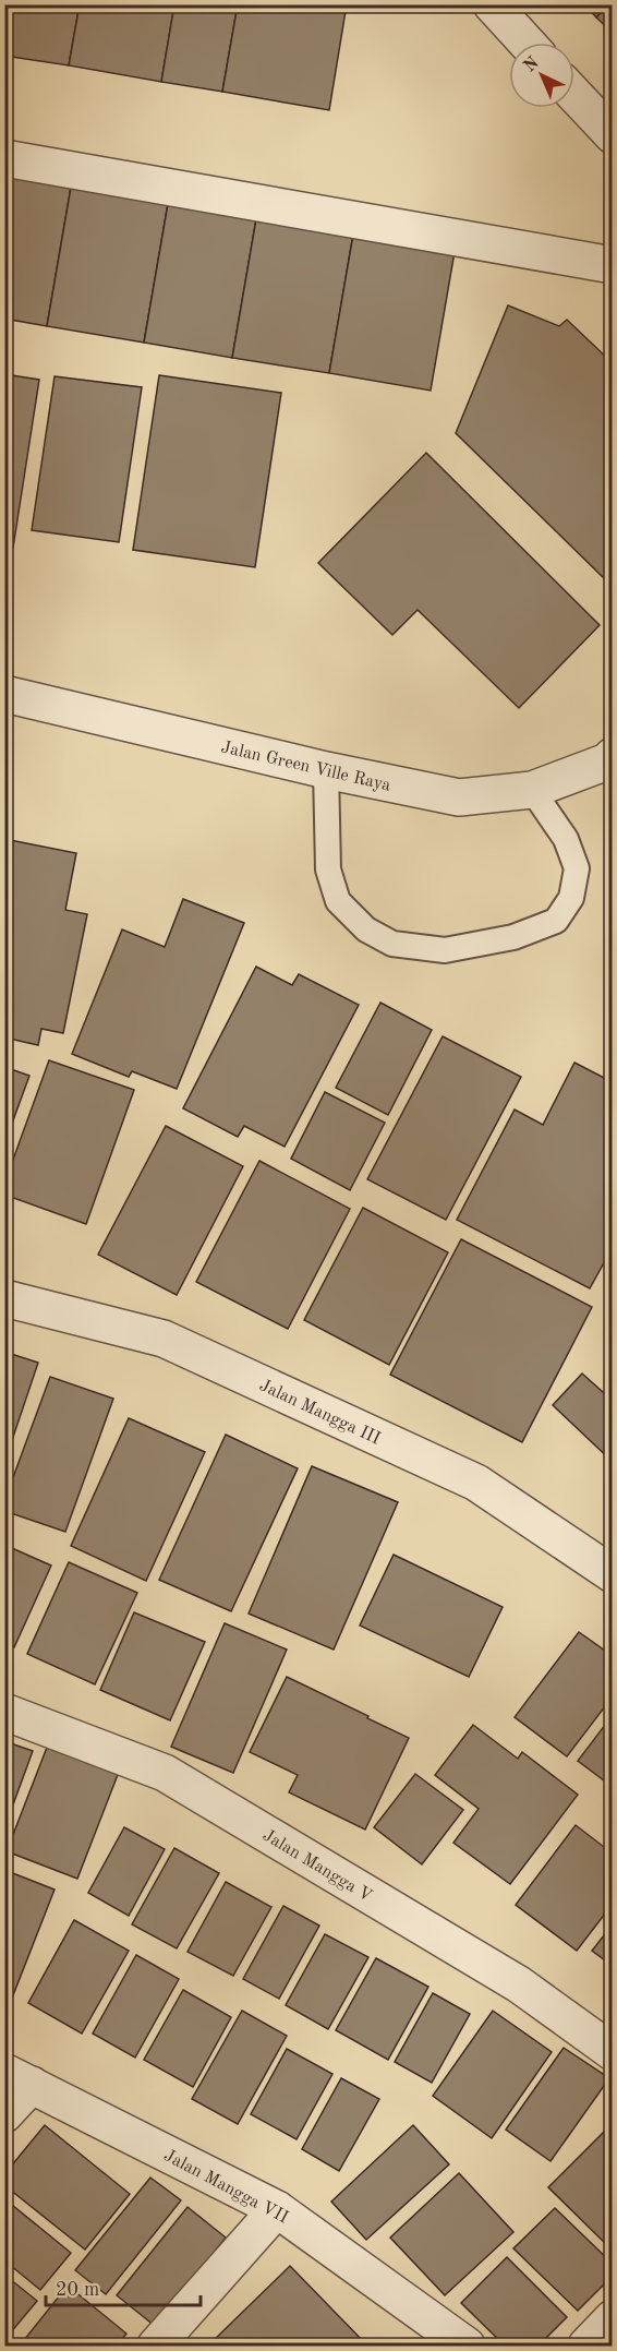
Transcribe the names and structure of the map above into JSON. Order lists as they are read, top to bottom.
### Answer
{
  "streets": {
    "street": [
      "Jalan Green Ville Raya",
      "Jalan Mangga III",
      "Jalan Mangga V",
      "Jalan Mangga VII"
    ]
  },
  "scale_bar": "20 m",
  "north": "top left"
}
